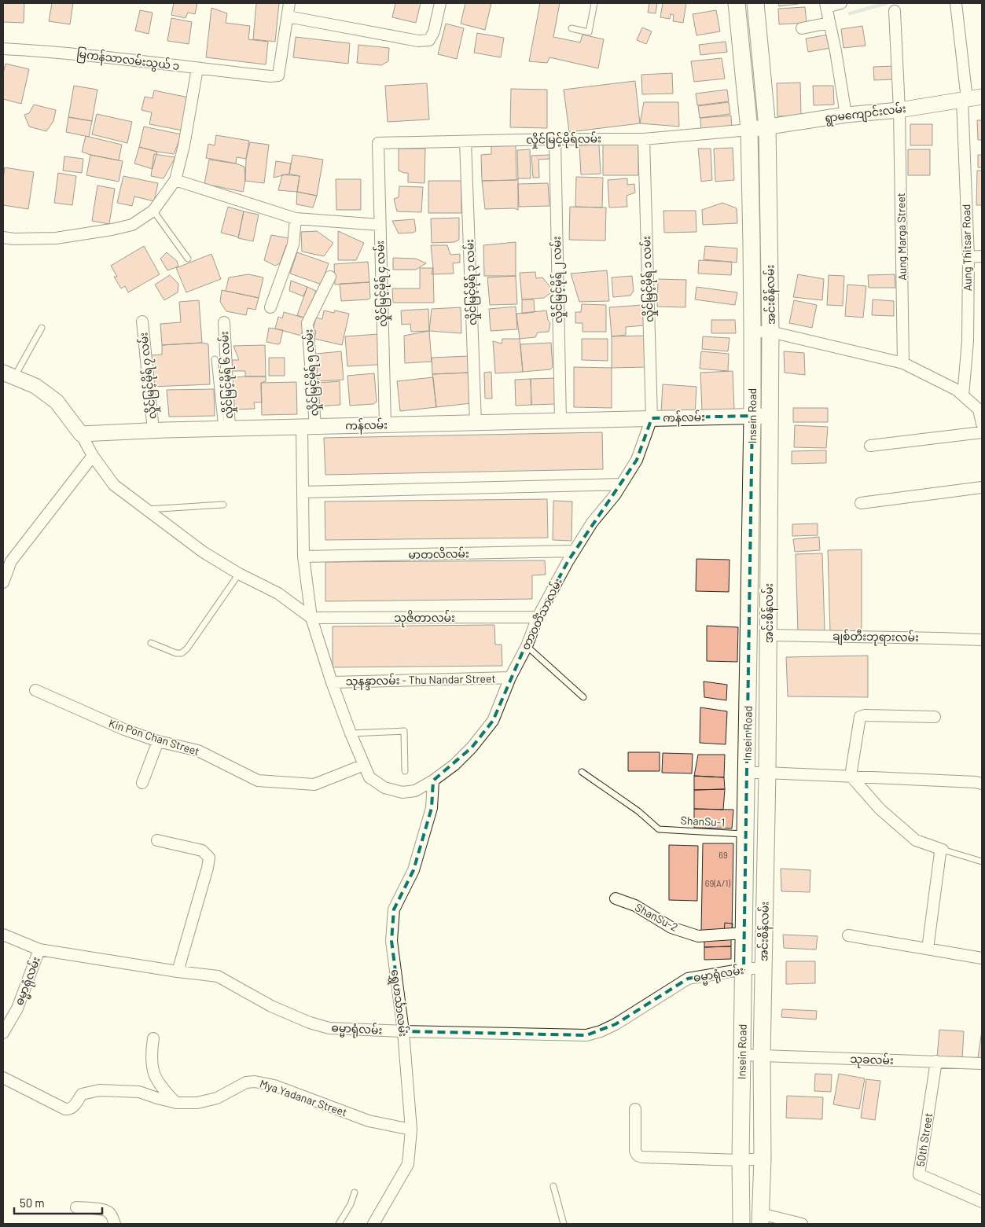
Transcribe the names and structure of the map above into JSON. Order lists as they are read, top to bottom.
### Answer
{
  "streets": {
    "main road": [
      "ရွာမကျောင်းလမ်း",
      "အင်းစိန်လမ်း",
      "Insein Road",
      "ကန်လမ်း"
    ],
    "street": [
      "မြကန်သာလမ်းသွယ် ၁",
      "လှိုင်မြင့်မိုရ်လမ်း",
      "Aung Marga Street",
      "Aung Thitsar Road",
      "လှိုင်မြင့်မိုရ် ၁ လမ်း",
      "လှိုင်မြင့်မိုရ် ၂ လမ်း",
      "လှိုင်မြင့်မိုရ် ၃ လမ်း",
      "လှိုင်မြင့်မိုရ် ၄ လမ်း",
      "လှိုင်မြင့်မိုရ် ၅ လမ်း",
      "လှိုင်မြင့်မိုရ် ၆ လမ်း",
      "လှိုင်မြင့်မိုရ် ၇ လမ်း",
      "မာတလိလမ်း",
      "တာဝတိံသာလမ်း",
      "သုဇိတာလမ်း",
      "ချစ်တီးဘုရားလမ်း",
      "သုနန္ဒာလမ်း - Thu Nandar Street",
      "Kin Pon Chan Street",
      "ShanSu-2",
      "ဓမ္မာရုံလမ်း",
      "ရွှေဟင်္သာလမ်း",
      "သုခလမ်း",
      "Mya Yadanar Street",
      "50th Street"
    ],
    "lane": ["ShanSu-1"]
  },
  "crossings": [
    ["ရွာမကျောင်းလမ်း", "လှိုင်မြင့်မိုရ်လမ်း"],
    ["ရွာမကျောင်းလမ်း", "Aung Marga Street"],
    ["ရွာမကျောင်းလမ်း", "Aung Thitsar Road"],
    ["ရွာမကျောင်းလမ်း", "အင်းစိန်လမ်း"],
    ["ရွာမကျောင်းလမ်း", "Insein Road"],
    ["လှိုင်မြင့်မိုရ်လမ်း", "လှိုင်မြင့်မိုရ် ၁ လမ်း"],
    ["လှိုင်မြင့်မိုရ်လမ်း", "လှိုင်မြင့်မိုရ် ၂ လမ်း"],
    ["လှိုင်မြင့်မိုရ်လမ်း", "လှိုင်မြင့်မိုရ် ၃ လမ်း"],
    ["လှိုင်မြင့်မိုရ်လမ်း", "လှိုင်မြင့်မိုရ် ၄ လမ်း"],
    ["လှိုင်မြင့်မိုရ်လမ်း", "Insein Road"],
    ["လှိုင်မြင့်မိုရ် ၁ လမ်း", "ကန်လမ်း"],
    ["လှိုင်မြင့်မိုရ် ၁ လမ်း", "တာဝတိံသာလမ်း"],
    ["လှိုင်မြင့်မိုရ် ၂ လမ်း", "ကန်လမ်း"],
    ["လှိုင်မြင့်မိုရ် ၃ လမ်း", "ကန်လမ်း"],
    ["လှိုင်မြင့်မိုရ် ၄ လမ်း", "ကန်လမ်း"],
    ["အင်းစိန်လမ်း", "ကန်လမ်း"],
    ["အင်းစိန်လမ်း", "ချစ်တီးဘုရားလမ်း"],
    ["အင်းစိန်လမ်း", "ဓမ္မာရုံလမ်း"],
    ["အင်းစိန်လမ်း", "သုခလမ်း"],
    ["လှိုင်မြင့်မိုရ် ၅ လမ်း", "ကန်လမ်း"],
    ["လှိုင်မြင့်မိုရ် ၆ လမ်း", "ကန်လမ်း"],
    ["လှိုင်မြင့်မိုရ် ၇ လမ်း", "ကန်လမ်း"],
    ["Insein Road", "ကန်လမ်း"],
    ["Insein Road", "ShanSu-1"],
    ["Insein Road", "ShanSu-2"],
    ["Insein Road", "ဓမ္မာရုံလမ်း"],
    ["Insein Road", "သုခလမ်း"],
    ["ကန်လမ်း", "တာဝတိံသာလမ်း"],
    ["မာတလိလမ်း", "တာဝတိံသာလမ်း"],
    ["တာဝတိံသာလမ်း", "သုဇိတာလမ်း"],
    ["တာဝတိံသာလမ်း", "သုနန္ဒာလမ်း - Thu Nandar Street"],
    ["တာဝတိံသာလမ်း", "Kin Pon Chan Street"],
    ["တာဝတိံသာလမ်း", "ရွှေဟင်္သာလမ်း"],
    ["ဓမ္မာရုံလမ်း", "ရွှေဟင်္သာလမ်း"],
    ["ရွှေဟင်္သာလမ်း", "Mya Yadanar Street"],
    ["သုခလမ်း", "50th Street"]
  ],
  "house_numbers": ["69", "69(A/1)"],
  "scale_bar": "50 m"
}
